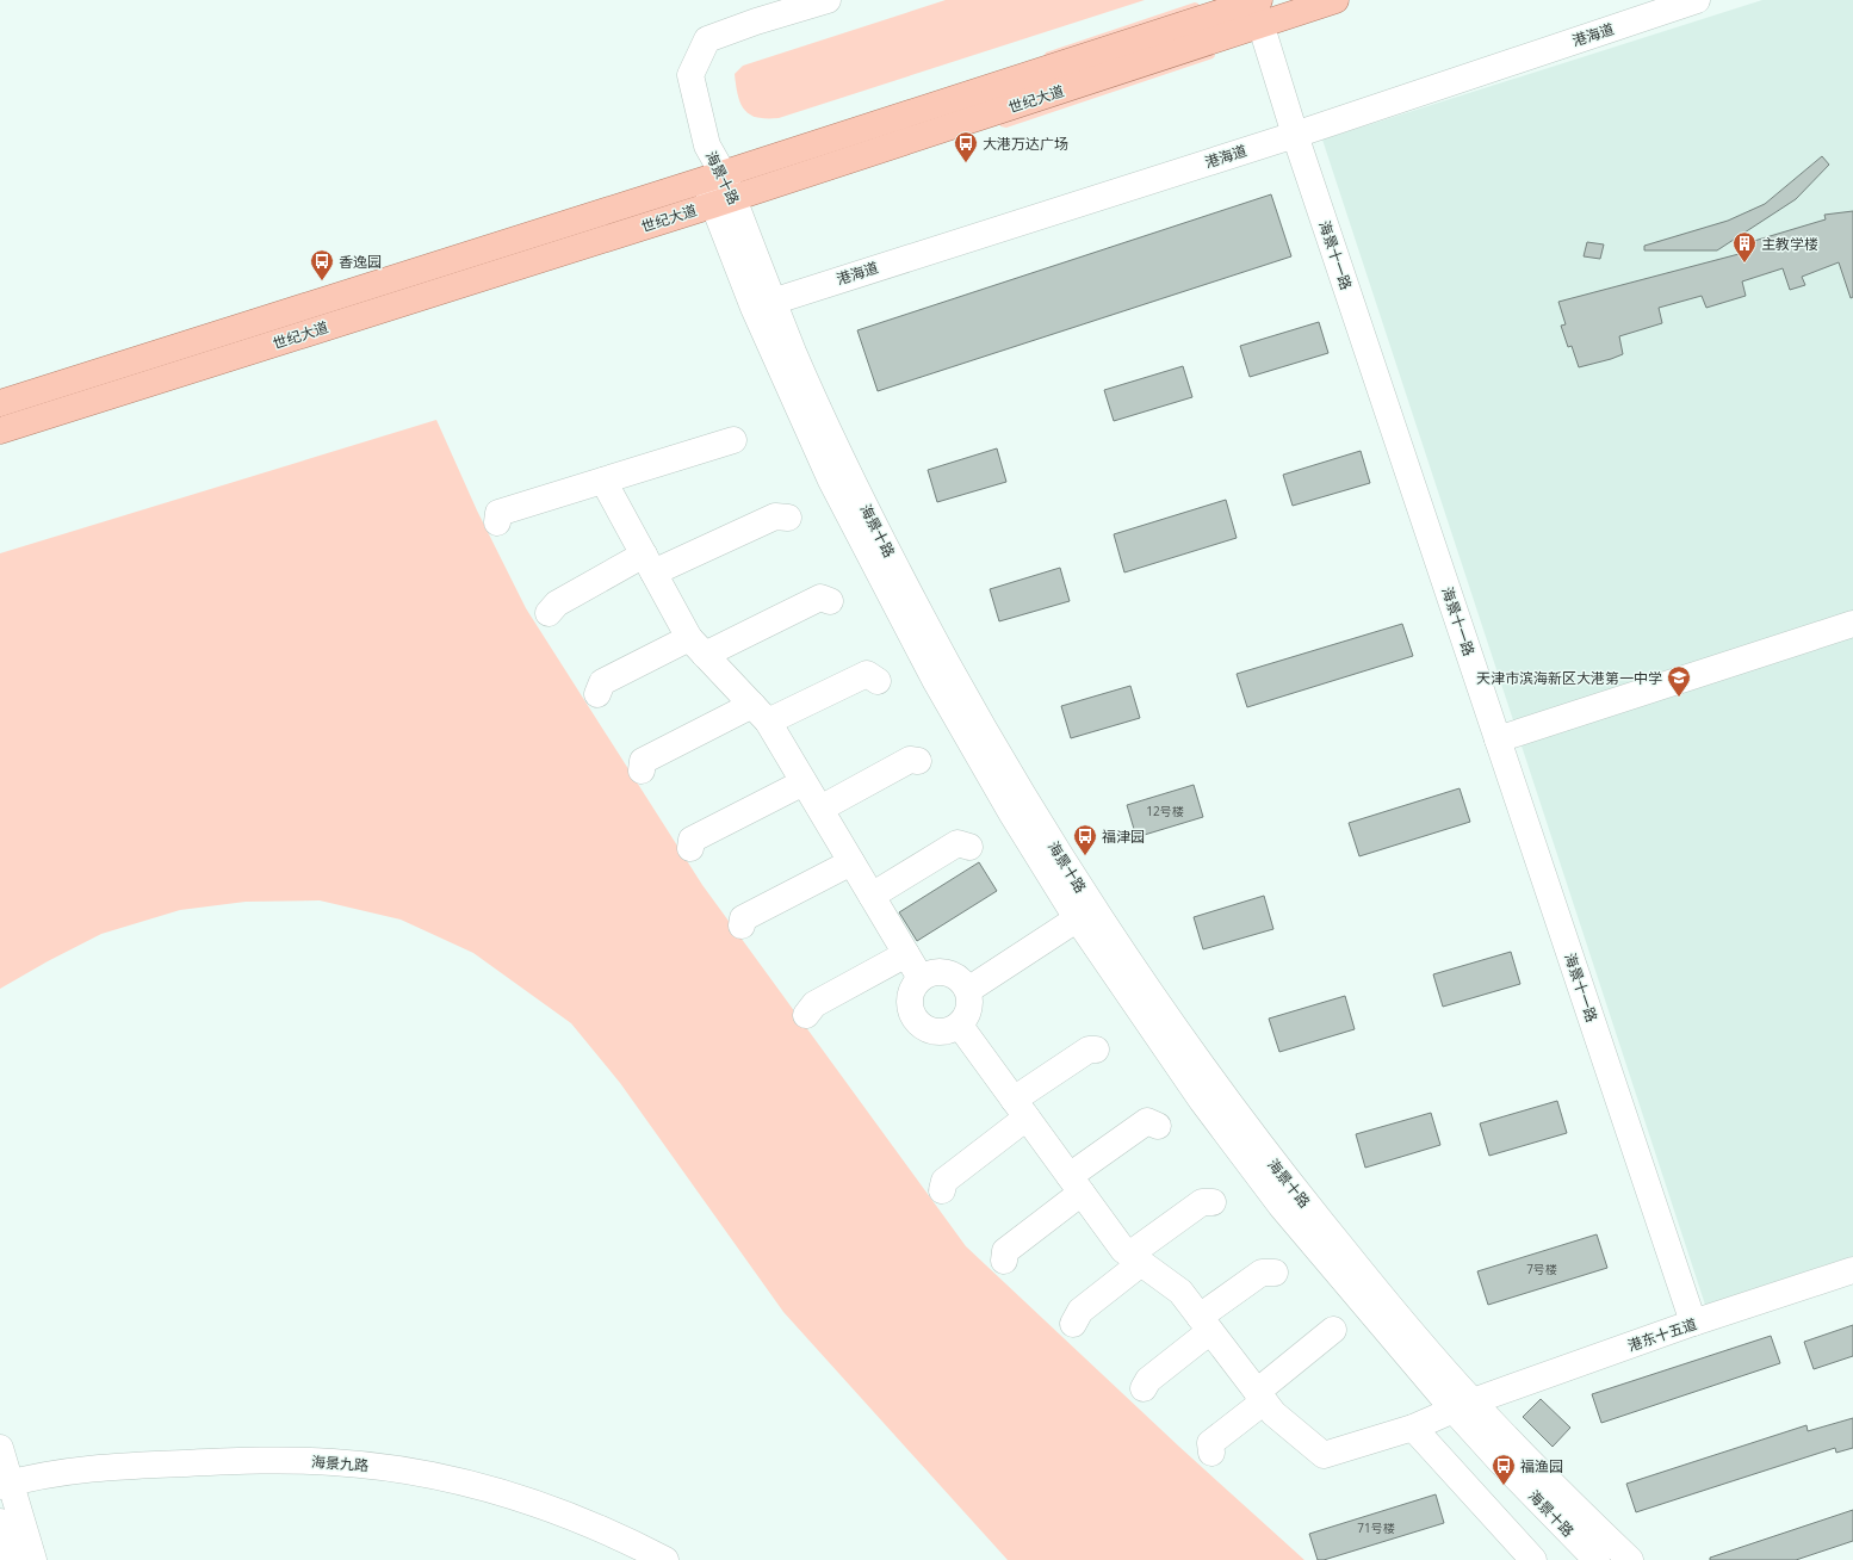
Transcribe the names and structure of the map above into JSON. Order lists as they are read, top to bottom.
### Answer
{
  "streets": {
    "main road": ["世纪大道"],
    "street": [
      "港海道",
      "海景十路",
      "海景十一路",
      "港东十五道",
      "海景九路"
    ]
  },
  "crossings": [
    ["港海道", "海景十路"],
    ["港海道", "海景十一路"],
    ["世纪大道", "海景十路"],
    ["世纪大道", "海景十一路"],
    ["海景十路", "港东十五道"],
    ["海景十一路", "港东十五道"]
  ],
  "places": {
    "bus stop": [
      "大港万达广场",
      "香逸园",
      "福津园",
      "福渔园"
    ],
    "building": ["主教学楼"],
    "school or university": ["天津市滨海新区大港第一中学"]
  },
  "house_numbers": ["12号楼", "7号楼", "71号楼"]
}
